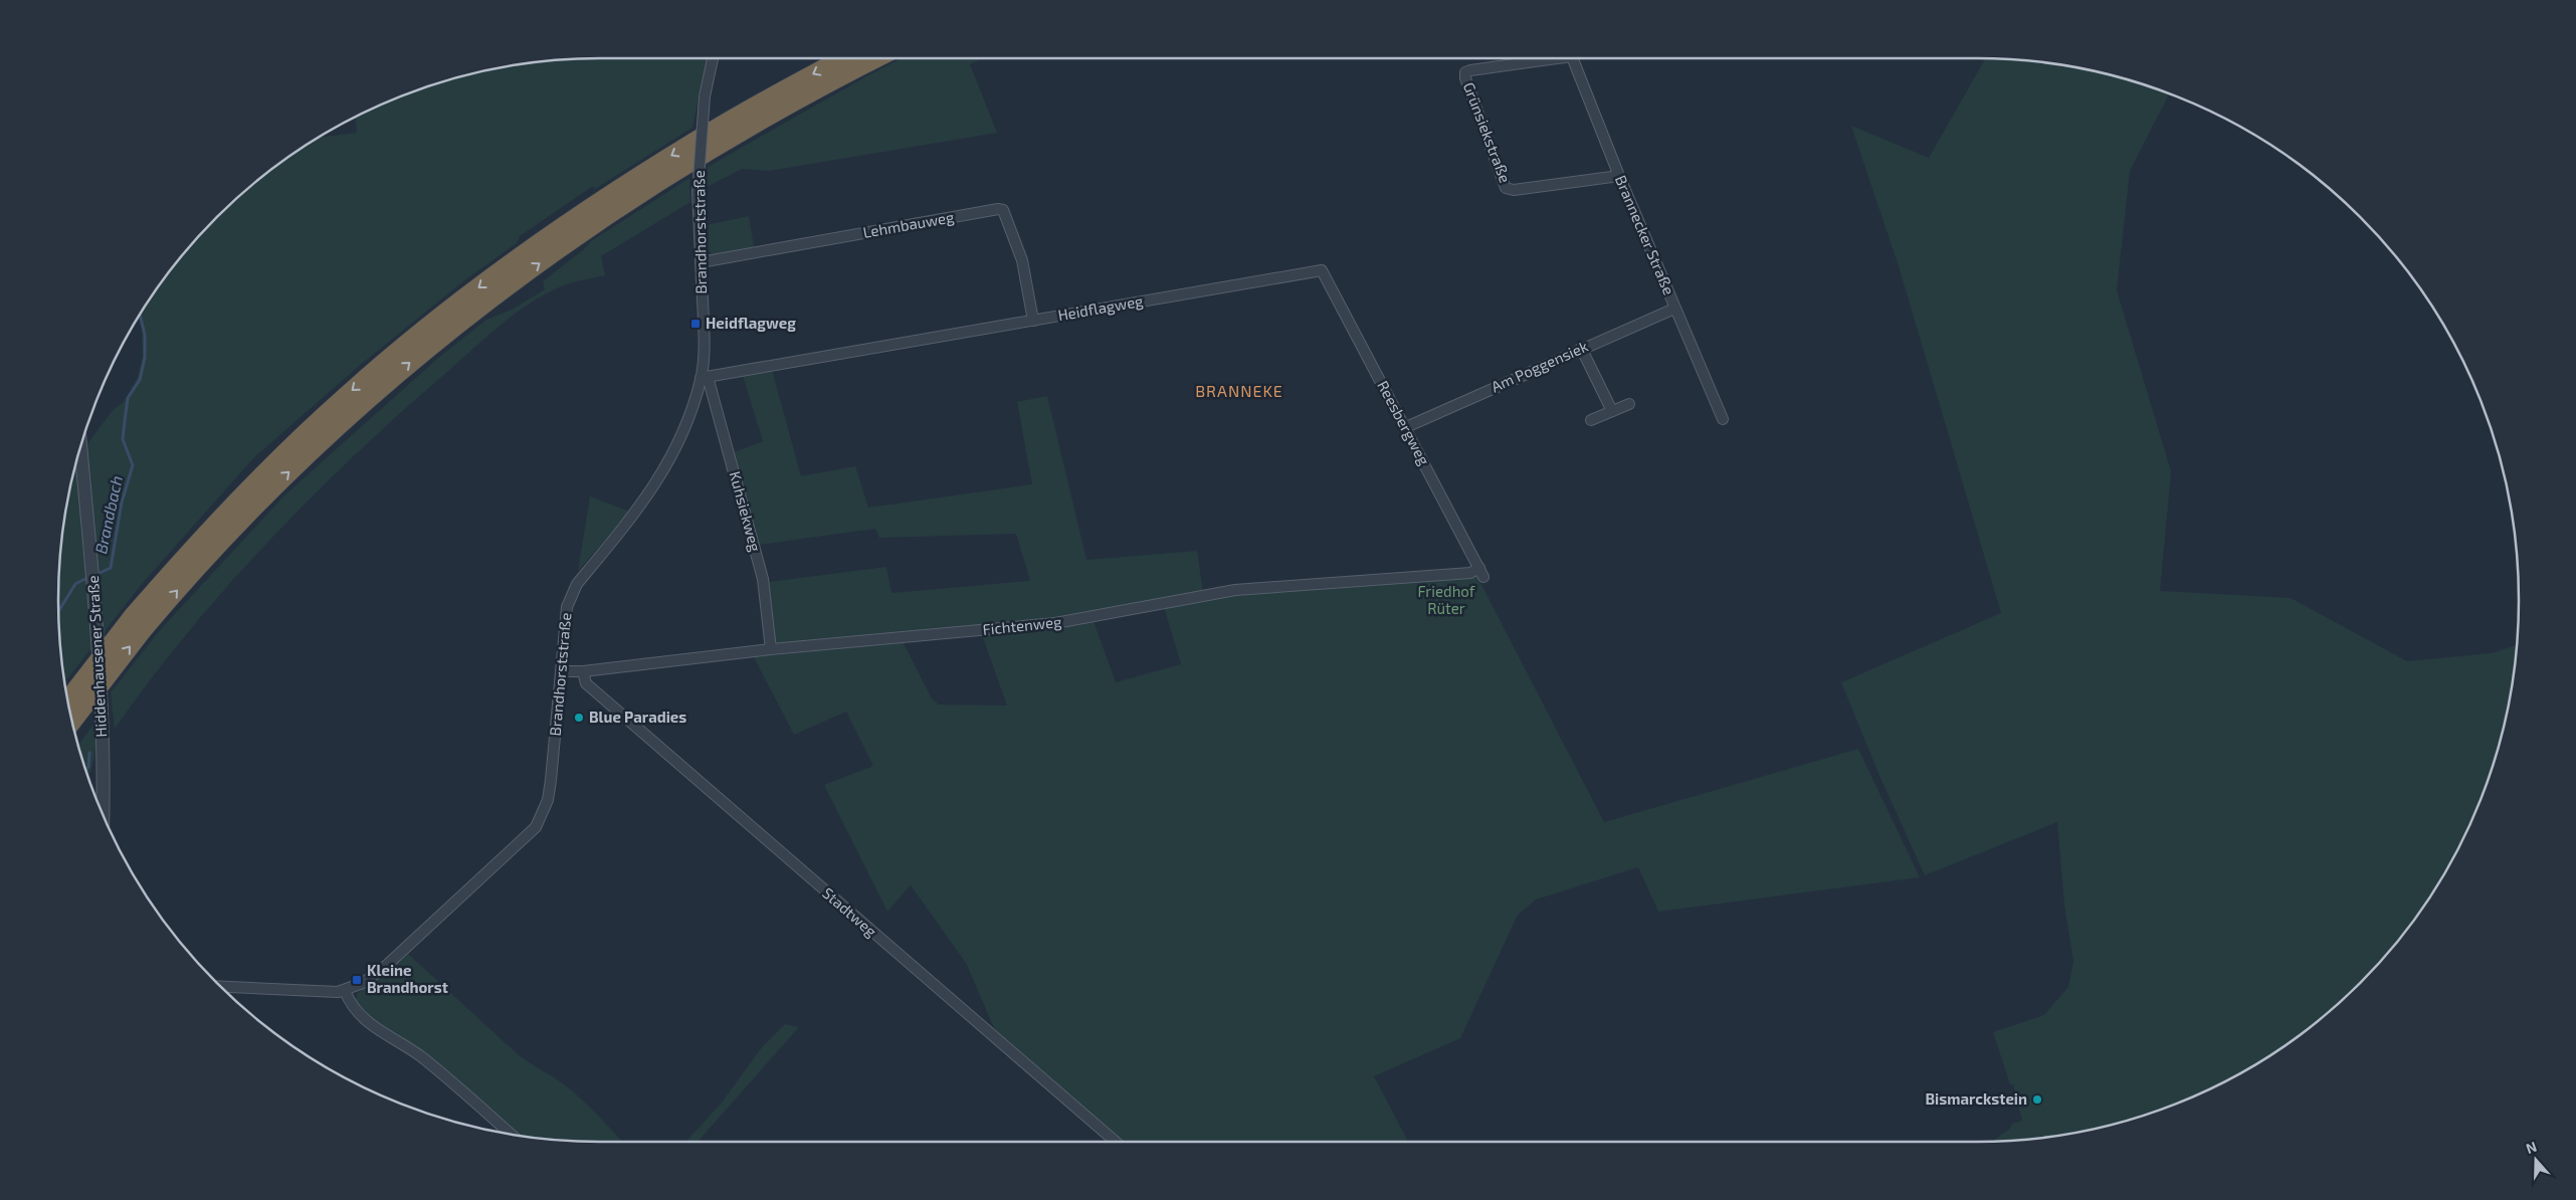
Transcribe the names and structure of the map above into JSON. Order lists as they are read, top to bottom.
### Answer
{
  "streets": {
    "street": [
      "Grünsiekstraße",
      "Lehmbauweg",
      "Brandhorststraße",
      "Brannecker Straße",
      "Heidflagweg",
      "Am Poggensiek",
      "Reesbergweg",
      "Kuhsiekweg",
      "Fichtenweg",
      "Hiddenhausener Straße",
      "Stadtweg"
    ]
  },
  "crossings": [
    ["Grünsiekstraße", "Brannecker Straße"],
    ["Lehmbauweg", "Brandhorststraße"],
    ["Lehmbauweg", "Heidflagweg"],
    ["Brandhorststraße", "Heidflagweg"],
    ["Brandhorststraße", "Kuhsiekweg"],
    ["Brandhorststraße", "Fichtenweg"],
    ["Brannecker Straße", "Am Poggensiek"],
    ["Heidflagweg", "Reesbergweg"],
    ["Heidflagweg", "Kuhsiekweg"],
    ["Am Poggensiek", "Reesbergweg"],
    ["Reesbergweg", "Fichtenweg"],
    ["Kuhsiekweg", "Fichtenweg"],
    ["Fichtenweg", "Stadtweg"]
  ],
  "districts": ["BRANNEKE"],
  "water": ["Brandbach"],
  "parks": ["Friedhof Rüter"],
  "places": {
    "transit": ["Heidflagweg", "Kleine Brandhorst"],
    "other": ["Blue Paradies", "Bismarckstein"]
  },
  "north": "top"
}
